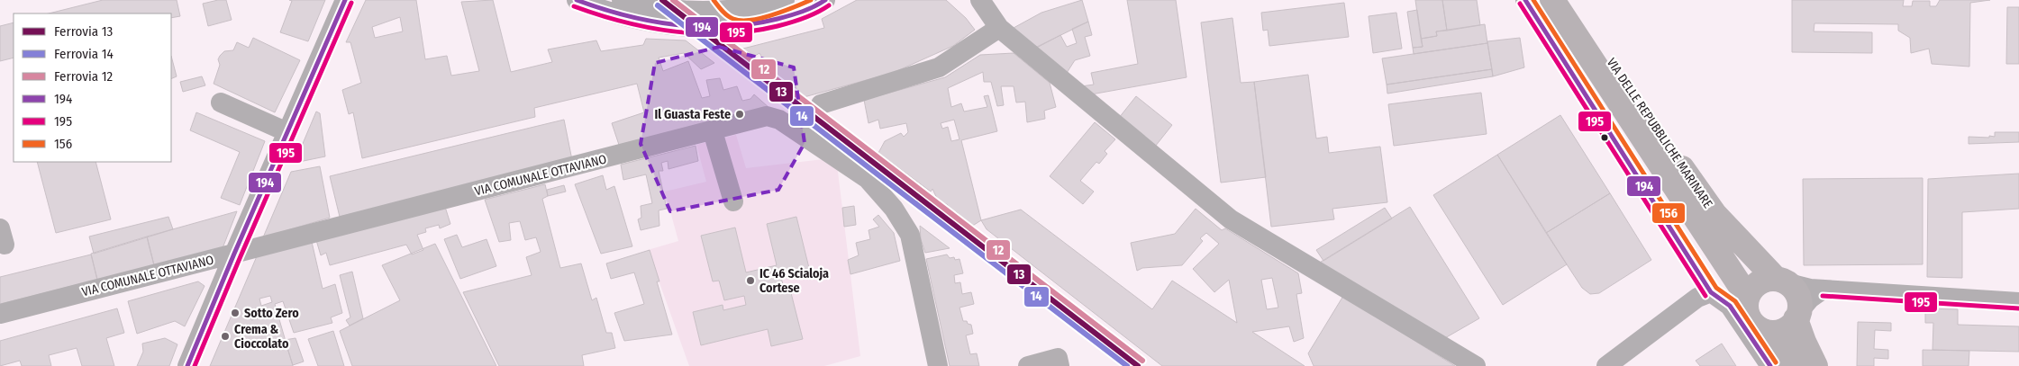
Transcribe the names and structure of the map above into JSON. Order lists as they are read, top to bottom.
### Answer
{
  "streets": {
    "main road": ["VIA DELLE REPUBBLICHE MARINARE"],
    "street": ["VIA COMUNALE OTTAVIANO"]
  },
  "places": [
    "Il Guasta Feste",
    "IC 46 Scialoja Cortese",
    "Sotto Zero",
    "Crema & Cioccolato"
  ],
  "lines": [
    "rail line 13",
    "rail line 12",
    "transit line 194",
    "transit line 156",
    "transit line 195",
    "rail line 14"
  ],
  "legend": [
    "Ferrovia 13",
    "Ferrovia 14",
    "Ferrovia 12",
    "194",
    "195",
    "156"
  ]
}
